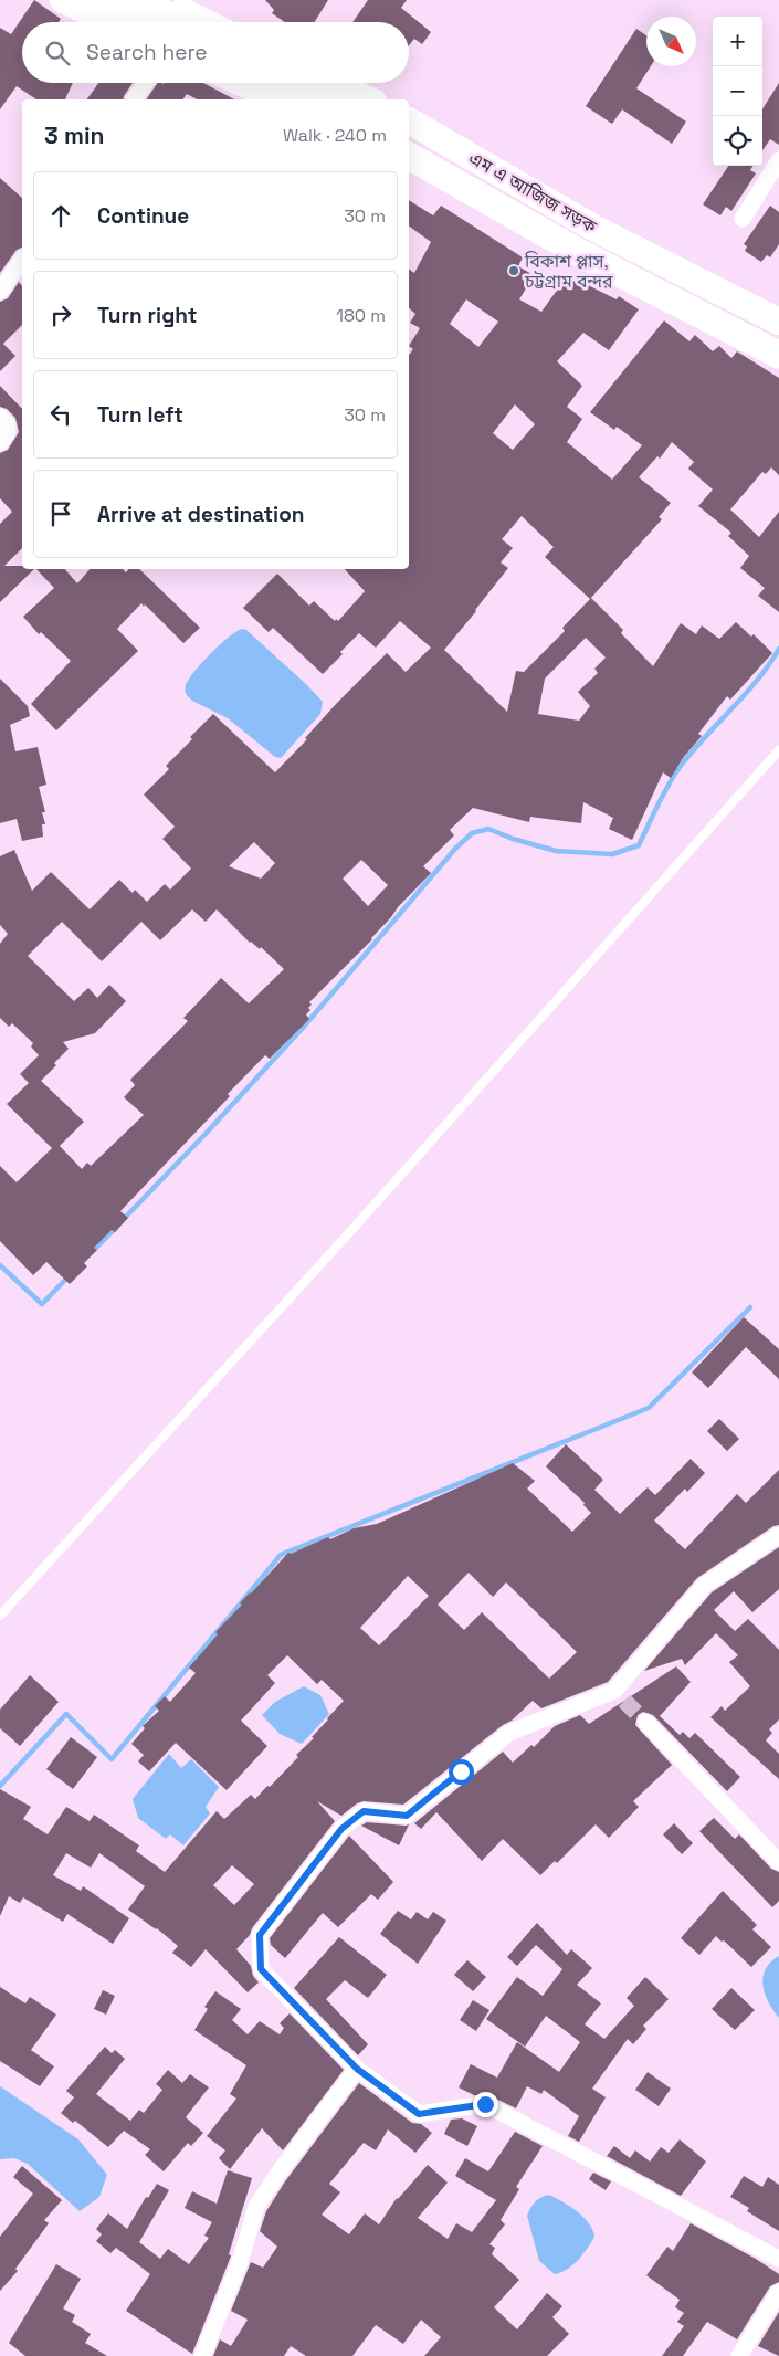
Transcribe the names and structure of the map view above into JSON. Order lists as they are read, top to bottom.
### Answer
{
  "streets": {
    "main road": ["এম এ আজিজ সড়ক"]
  },
  "places": ["বিকাশ প্লাস, চট্টগ্রাম বন্দর"],
  "north": "bottom right",
  "page": {
    "map_buttons": ["+", "−"],
    "search": "Search here",
    "heading": ["3 min", "Walk · 240 m"],
    "list": [
      ["Continue", "30 m"],
      ["Turn right", "180 m"],
      ["Turn left", "30 m"],
      "Arrive at destination"
    ]
  }
}
